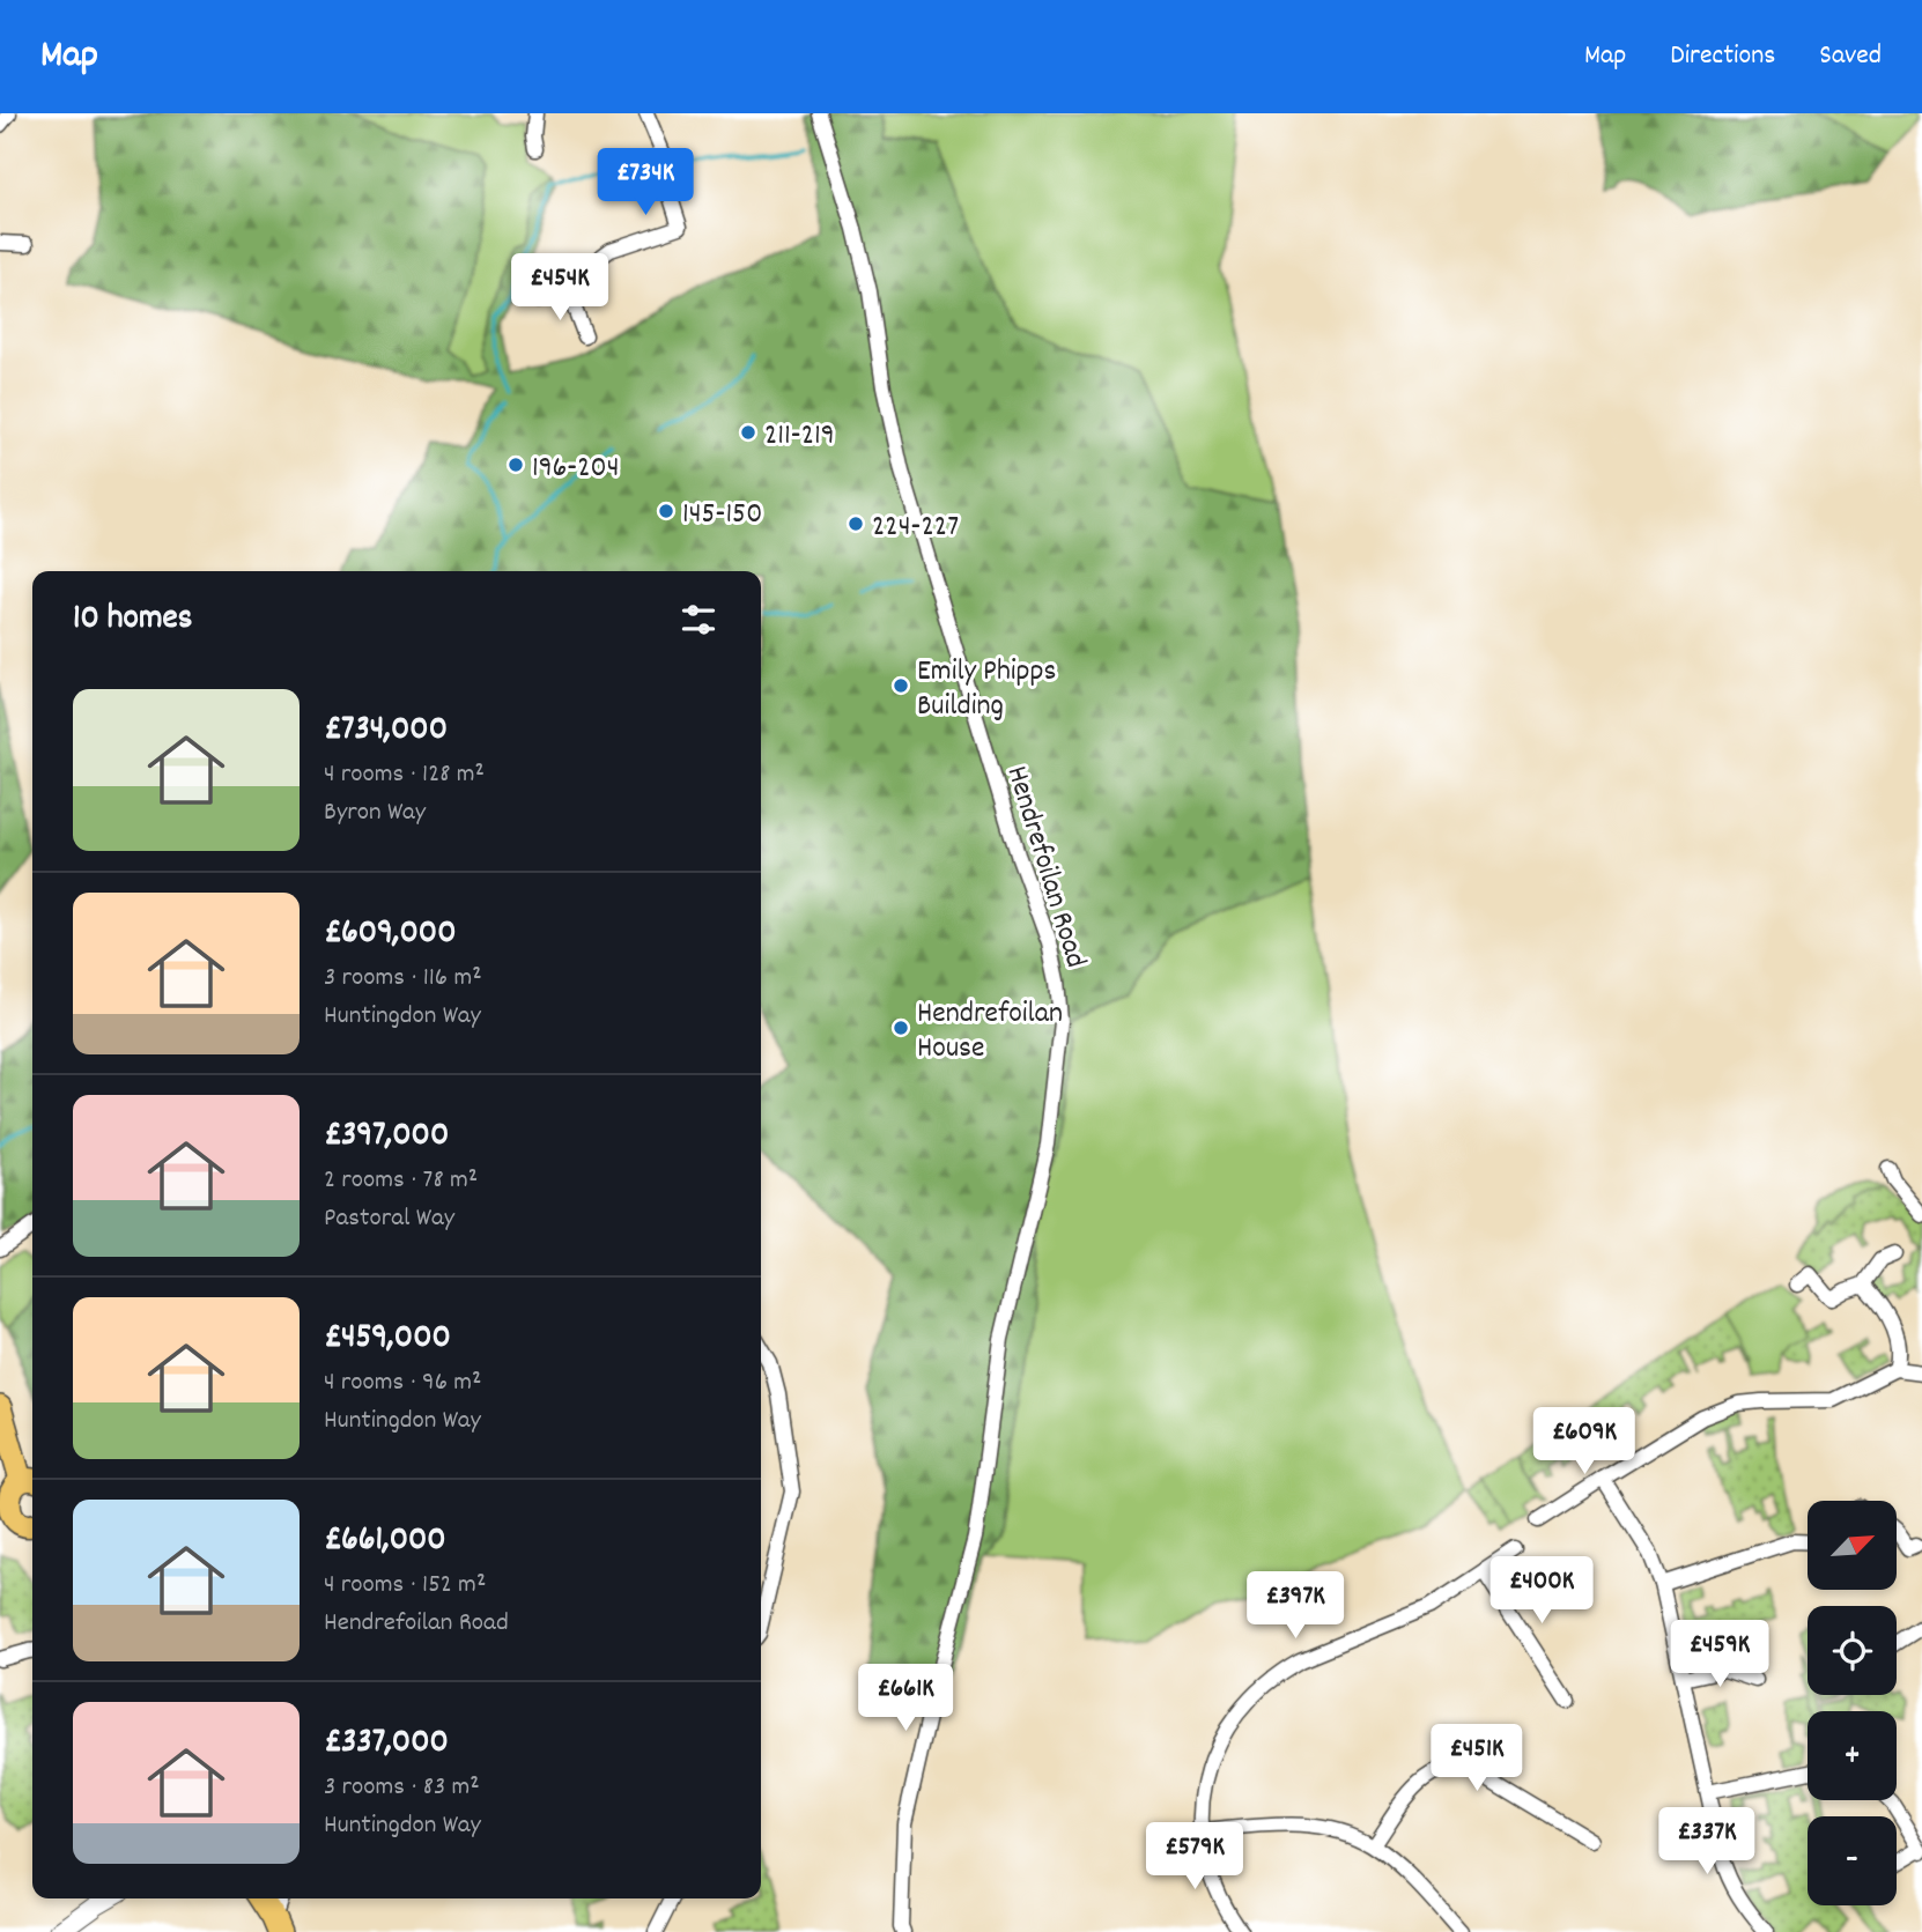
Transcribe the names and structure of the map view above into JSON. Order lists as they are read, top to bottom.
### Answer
{
  "streets": {
    "street": ["Hendrefoilan Road"]
  },
  "places": [
    "211-219",
    "196-204",
    "145-150",
    "224-227",
    "Emily Phipps Building",
    "Hendrefoilan House"
  ],
  "north": "top right",
  "page": {
    "header": "Map",
    "nav": ["Map", "Directions", "Saved"],
    "price": [
      "£734K",
      "£454K",
      "£609K",
      "£400K",
      "£397K",
      "£459K",
      "£661K",
      "£451K",
      "£337K",
      "£579K"
    ],
    "heading": "10 homes",
    "list": [
      {
        "name": "£734,000",
        "note": "4 rooms · 128 m² · Byron Way"
      },
      {
        "name": "£609,000",
        "note": "3 rooms · 116 m² · Huntingdon Way"
      },
      {
        "name": "£397,000",
        "note": "2 rooms · 78 m² · Pastoral Way"
      },
      {
        "name": "£459,000",
        "note": "4 rooms · 96 m² · Huntingdon Way"
      },
      {
        "name": "£661,000",
        "note": "4 rooms · 152 m² · Hendrefoilan Road"
      },
      {
        "name": "£337,000",
        "note": "3 rooms · 83 m² · Huntingdon Way"
      }
    ],
    "map_buttons": ["+", "−"]
  }
}
